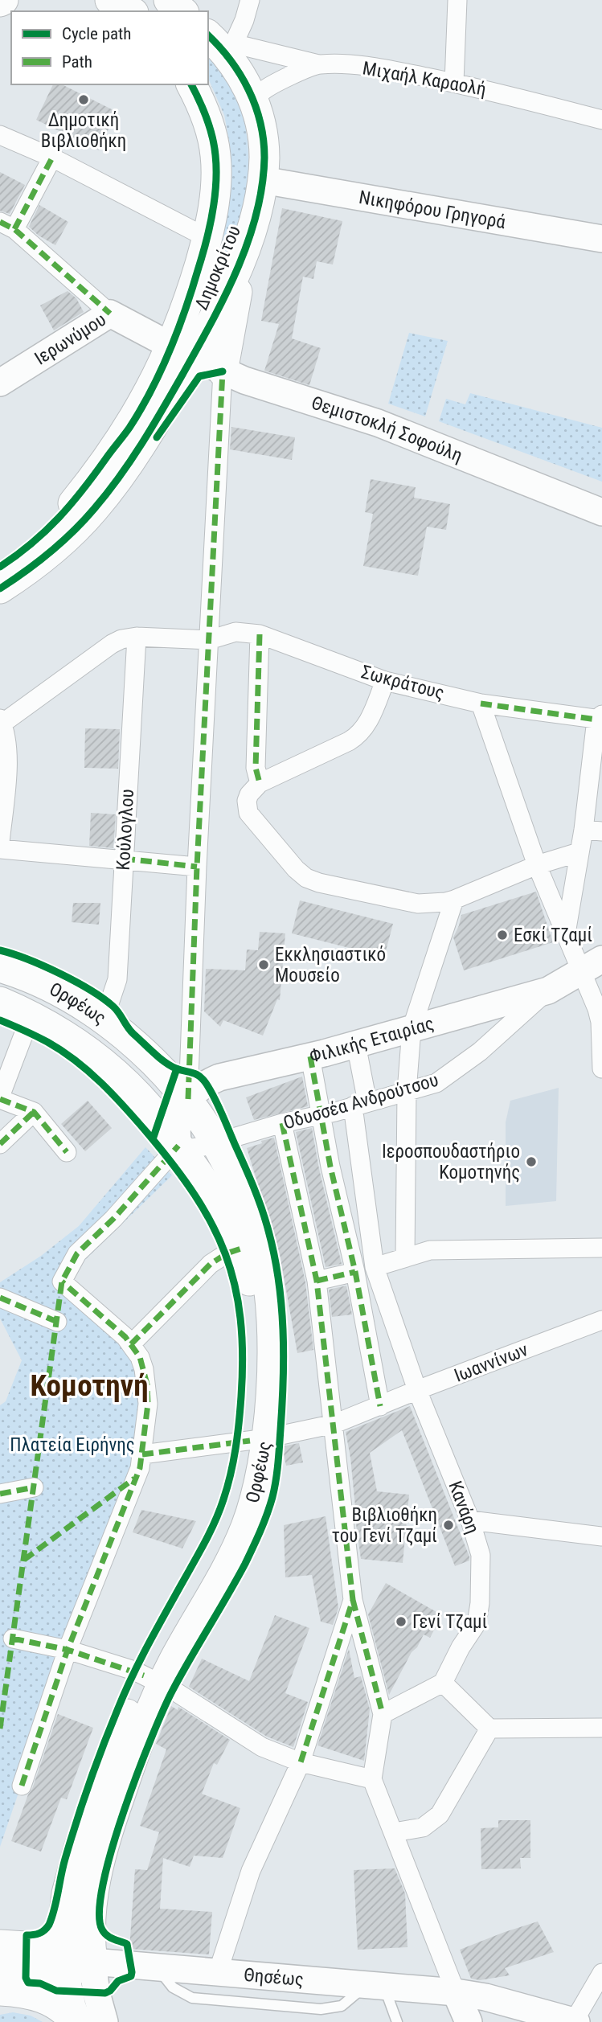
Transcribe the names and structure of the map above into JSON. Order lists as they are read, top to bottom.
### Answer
{
  "streets": {
    "main road": ["Δημοκρίτου", "Ορφέως"],
    "street": [
      "Μιχαήλ Καραολή",
      "Νικηφόρου Γρηγορά",
      "Ιερωνύμου",
      "Θεμιστοκλή Σοφούλη",
      "Σωκράτους",
      "Κούλογλου",
      "Φιλικής Εταιρίας",
      "Οδυσσέα Ανδρούτσου",
      "Ιωαννίνων",
      "Κανάρη",
      "Θησέως"
    ]
  },
  "crossings": [
    ["Μιχαήλ Καραολή", "Δημοκρίτου"],
    ["Νικηφόρου Γρηγορά", "Δημοκρίτου"],
    ["Δημοκρίτου", "Ιερωνύμου"],
    ["Δημοκρίτου", "Θεμιστοκλή Σοφούλη"],
    ["Ιερωνύμου", "Θεμιστοκλή Σοφούλη"],
    ["Σωκράτους", "Κούλογλου"],
    ["Κούλογλου", "Ορφέως"],
    ["Ορφέως", "Φιλικής Εταιρίας"],
    ["Ορφέως", "Οδυσσέα Ανδρούτσου"],
    ["Ορφέως", "Ιωαννίνων"],
    ["Ορφέως", "Θησέως"],
    ["Φιλικής Εταιρίας", "Οδυσσέα Ανδρούτσου"],
    ["Φιλικής Εταιρίας", "Κανάρη"],
    ["Οδυσσέα Ανδρούτσου", "Κανάρη"],
    ["Ιωαννίνων", "Κανάρη"]
  ],
  "districts": ["Κομοτηνή"],
  "parks": ["Πλατεία Ειρήνης"],
  "places": [
    "Δημοτική Βιβλιοθήκη",
    "Εσκί Τζαμί",
    "Εκκλησιαστικό Μουσείο",
    "Ιεροσπουδαστήριο Κομοτηνής",
    "Βιβλιοθήκη του Γενί Τζαμί",
    "Γενί Τζαμί"
  ],
  "legend": ["Cycle path", "Path"]
}
